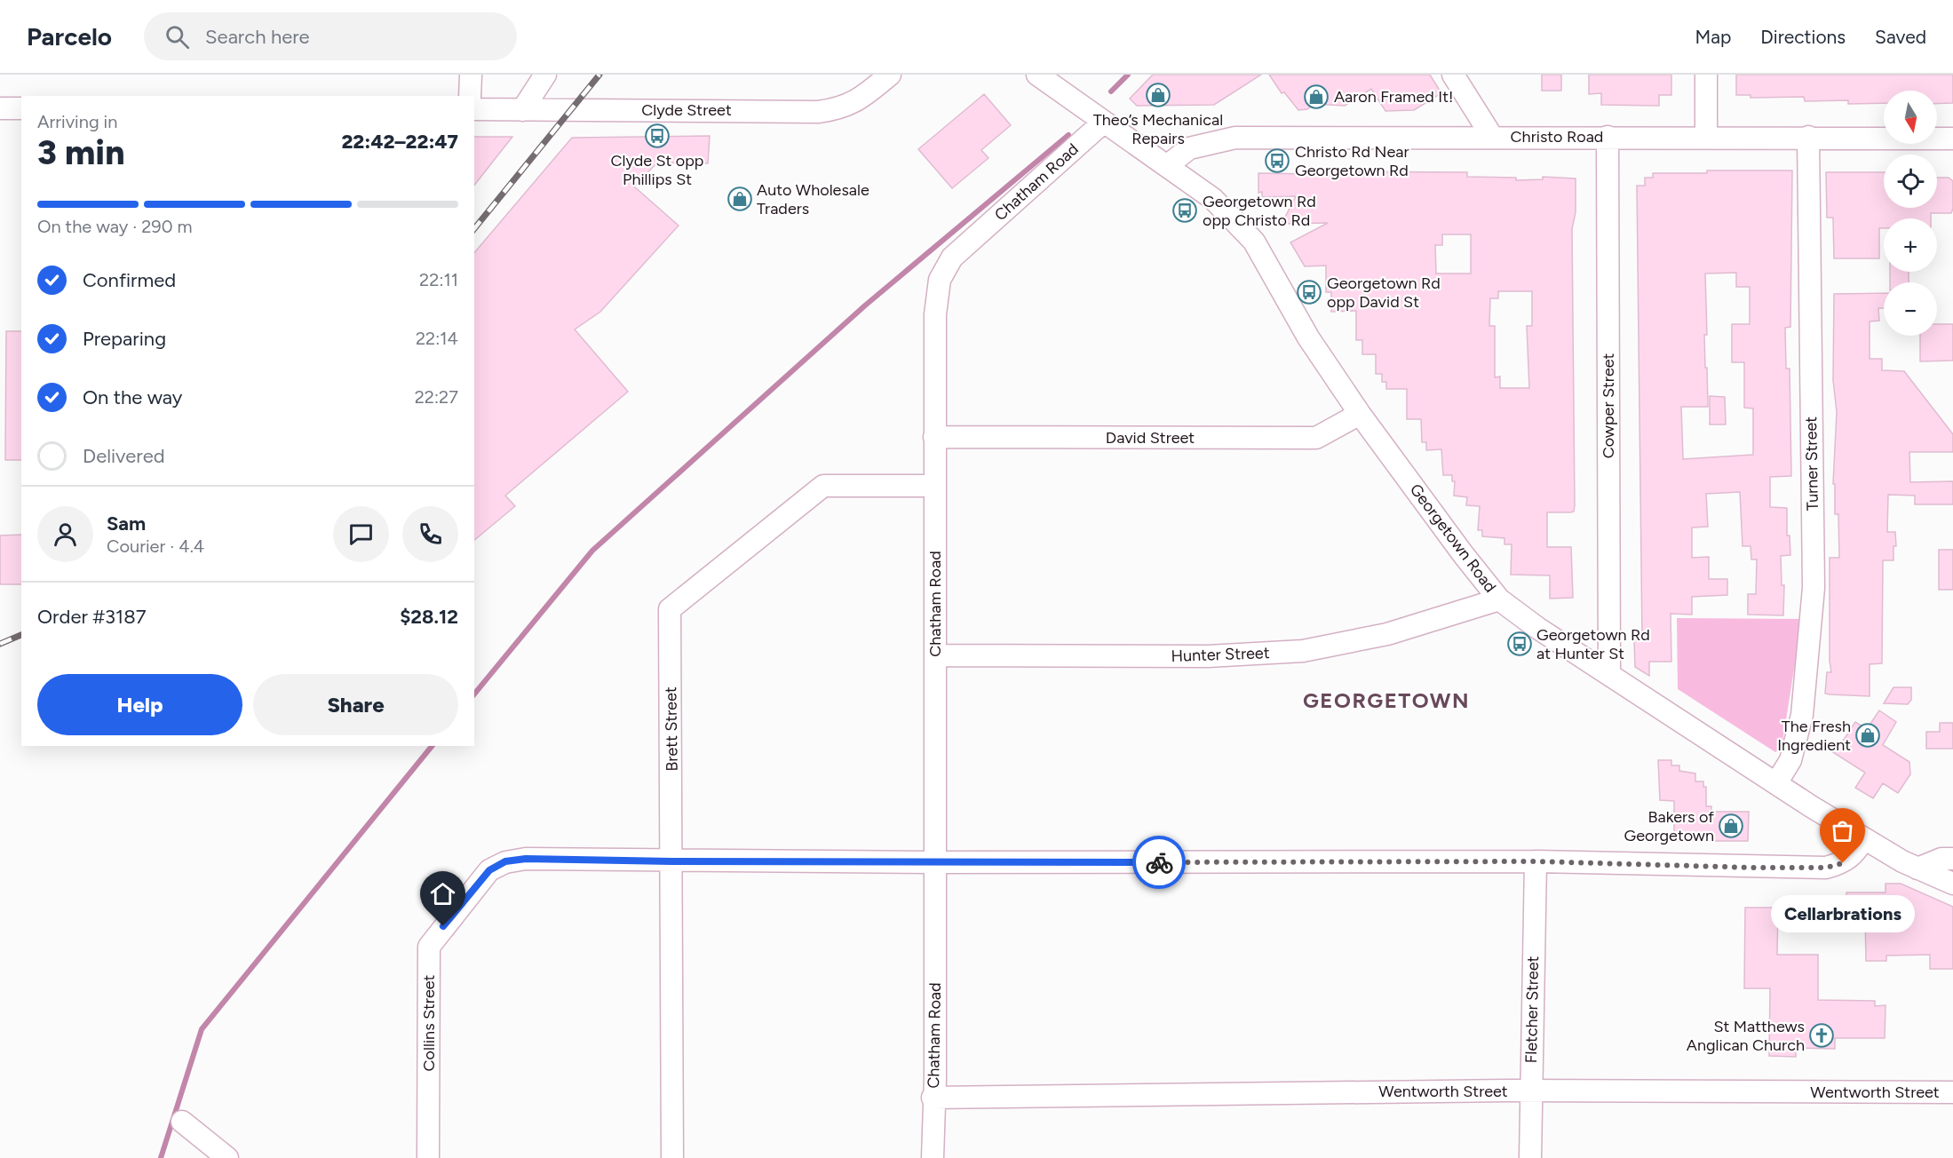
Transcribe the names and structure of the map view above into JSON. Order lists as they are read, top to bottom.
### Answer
{
  "streets": {
    "street": [
      "Clyde Street",
      "Christo Road",
      "Chatham Road",
      "Cowper Street",
      "David Street",
      "Turner Street",
      "Georgetown Road",
      "Hunter Street",
      "Brett Street",
      "Fletcher Street",
      "Collins Street",
      "Wentworth Street"
    ]
  },
  "crossings": [
    ["Christo Road", "Cowper Street"],
    ["Christo Road", "Turner Street"],
    ["Christo Road", "Georgetown Road"],
    ["Chatham Road", "David Street"],
    ["Chatham Road", "Georgetown Road"],
    ["Chatham Road", "Hunter Street"],
    ["Chatham Road", "Brett Street"],
    ["Chatham Road", "Collins Street"],
    ["Chatham Road", "Wentworth Street"],
    ["Cowper Street", "Georgetown Road"],
    ["David Street", "Georgetown Road"],
    ["Turner Street", "Georgetown Road"],
    ["Georgetown Road", "Hunter Street"],
    ["Georgetown Road", "Collins Street"],
    ["Brett Street", "Collins Street"],
    ["Fletcher Street", "Collins Street"],
    ["Fletcher Street", "Wentworth Street"]
  ],
  "districts": ["GEORGETOWN"],
  "places": {
    "shop": [
      "Theo’s Mechanical Repairs",
      "Aaron Framed It!",
      "Auto Wholesale Traders",
      "The Fresh Ingredient",
      "Bakers of Georgetown"
    ],
    "bus stop": [
      "Clyde St opp Phillips St",
      "Christo Rd Near Georgetown Rd",
      "Georgetown Rd opp Christo Rd",
      "Georgetown Rd opp David St",
      "Georgetown Rd at Hunter St"
    ],
    "other": ["Cellarbrations"],
    "church": ["St Matthews Anglican Church"]
  },
  "north": "bottom",
  "page": {
    "header": "Parcelo",
    "search": "Search here",
    "nav": ["Map", "Directions", "Saved"],
    "map_buttons": ["+", "−"],
    "heading": ["3 min", "Arriving in", "22:42–22:47"],
    "panel": [
      "Sam",
      "Courier · 4.4",
      "Order #3187",
      "$28.12"
    ],
    "bar": "On the way · 290 m",
    "list": [
      ["Confirmed", "22:11"],
      ["Preparing", "22:14"],
      ["On the way", "22:27"],
      "Delivered"
    ],
    "buttons": ["Help", "Share"],
    "bubble": "Cellarbrations"
  }
}
